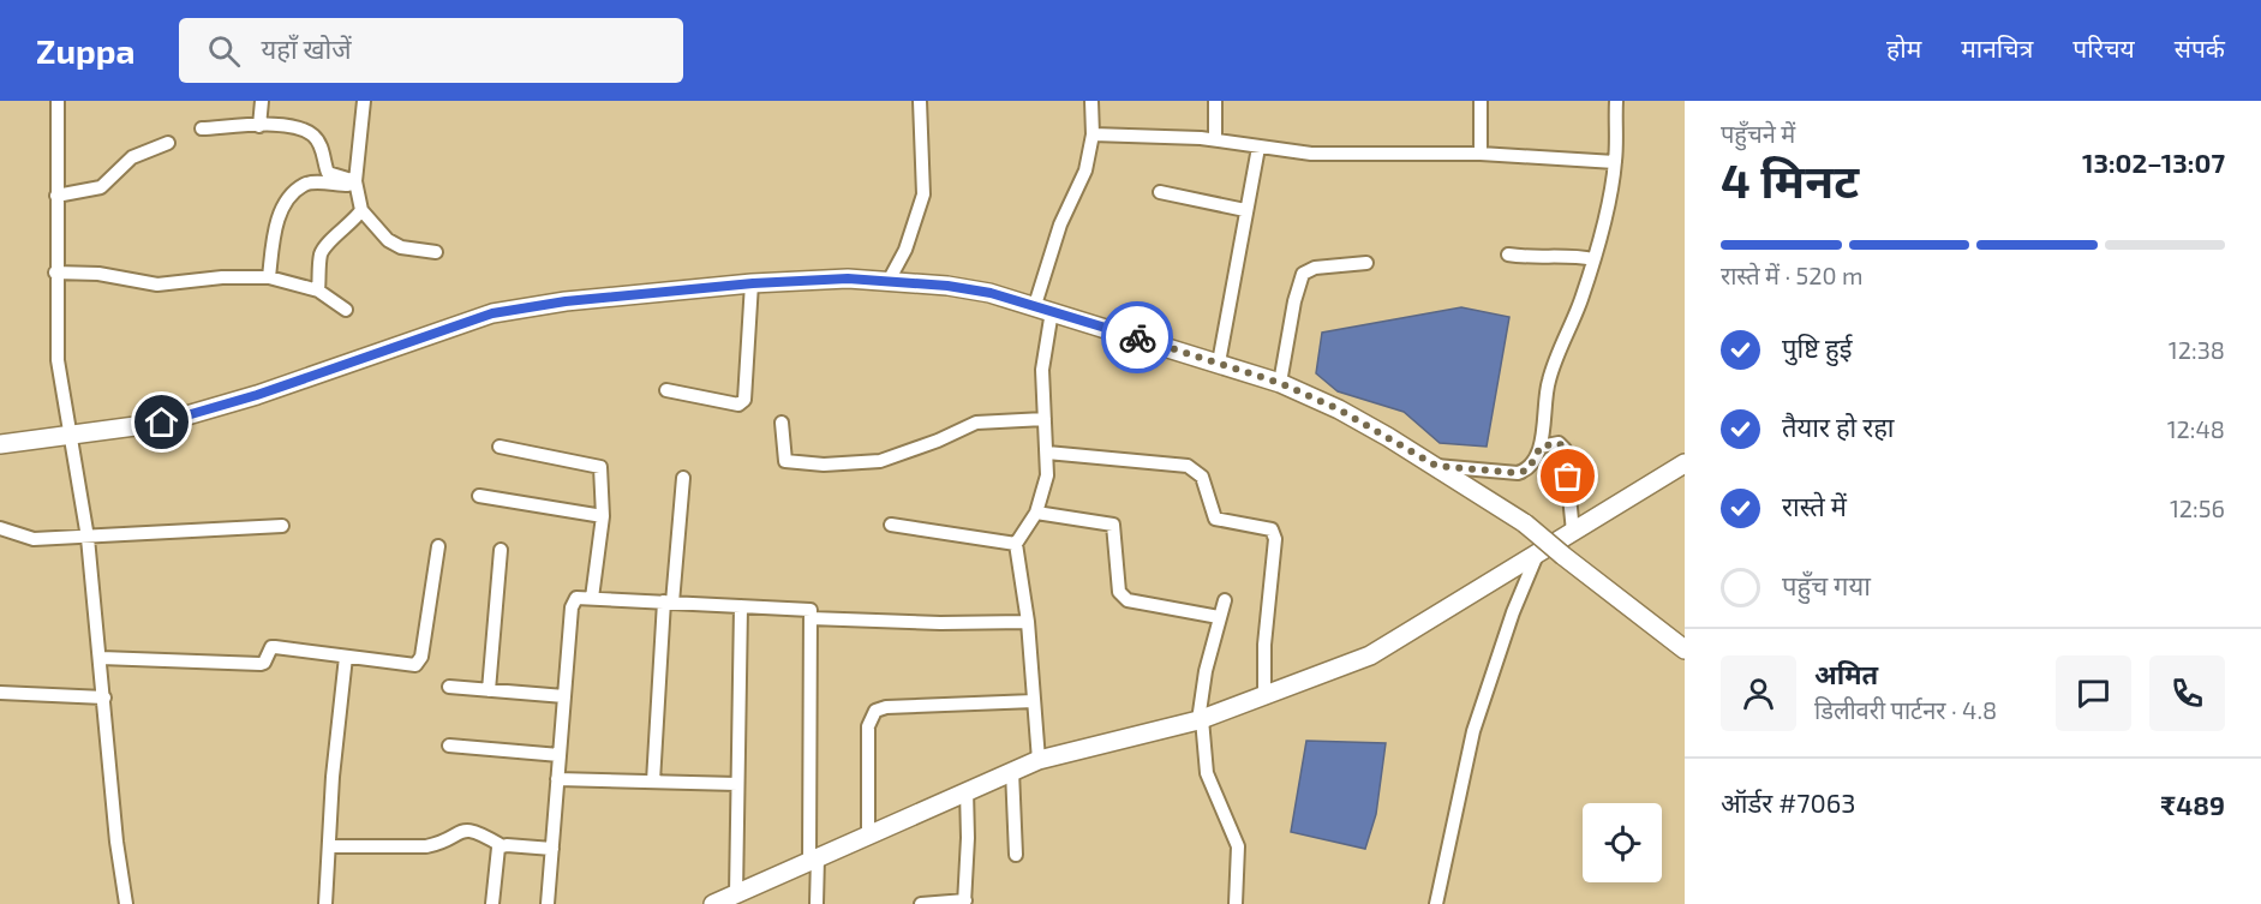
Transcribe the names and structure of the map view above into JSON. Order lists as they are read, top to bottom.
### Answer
{
  "page": {
    "header": "Zuppa",
    "search": "यहाँ खोजें",
    "nav": [
      "होम",
      "मानचित्र",
      "परिचय",
      "संपर्क"
    ],
    "heading": ["4 मिनट", "पहुँचने में", "13:02–13:07"],
    "panel": [
      "अमित",
      "डिलीवरी पार्टनर · 4.8",
      "ऑर्डर #7063",
      "₹489"
    ],
    "bar": "रास्ते में · 520 m",
    "list": [
      ["पुष्टि हुई", "12:38"],
      ["तैयार हो रहा", "12:48"],
      ["रास्ते में", "12:56"],
      "पहुँच गया"
    ]
  }
}
